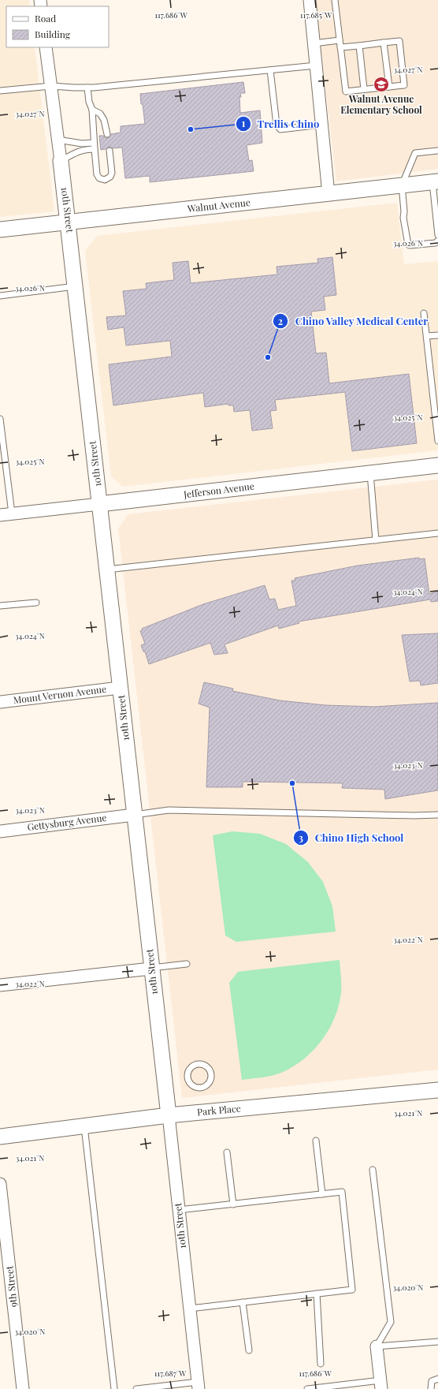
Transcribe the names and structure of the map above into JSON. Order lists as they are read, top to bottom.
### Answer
{
  "streets": {
    "street": [
      "Walnut Avenue",
      "10th Street",
      "Jefferson Avenue",
      "Mount Vernon Avenue",
      "Gettysburg Avenue",
      "Park Place",
      "9th Street"
    ]
  },
  "crossings": [
    ["Walnut Avenue", "10th Street"],
    ["10th Street", "Jefferson Avenue"],
    ["10th Street", "Mount Vernon Avenue"],
    ["10th Street", "Gettysburg Avenue"],
    ["10th Street", "Park Place"]
  ],
  "places": {
    "school or university": ["Walnut Avenue Elementary School"],
    "other": ["Trellis Chino", "Chino Valley Medical Center", "Chino High School"]
  },
  "legend": ["Road", "Building"],
  "coordinates": [
    "117.686°W",
    "117.685°W",
    "34.027°N",
    "34.026°N",
    "34.025°N",
    "34.024°N",
    "34.023°N",
    "34.022°N",
    "34.021°N",
    "34.020°N",
    "117.687°W"
  ]
}
